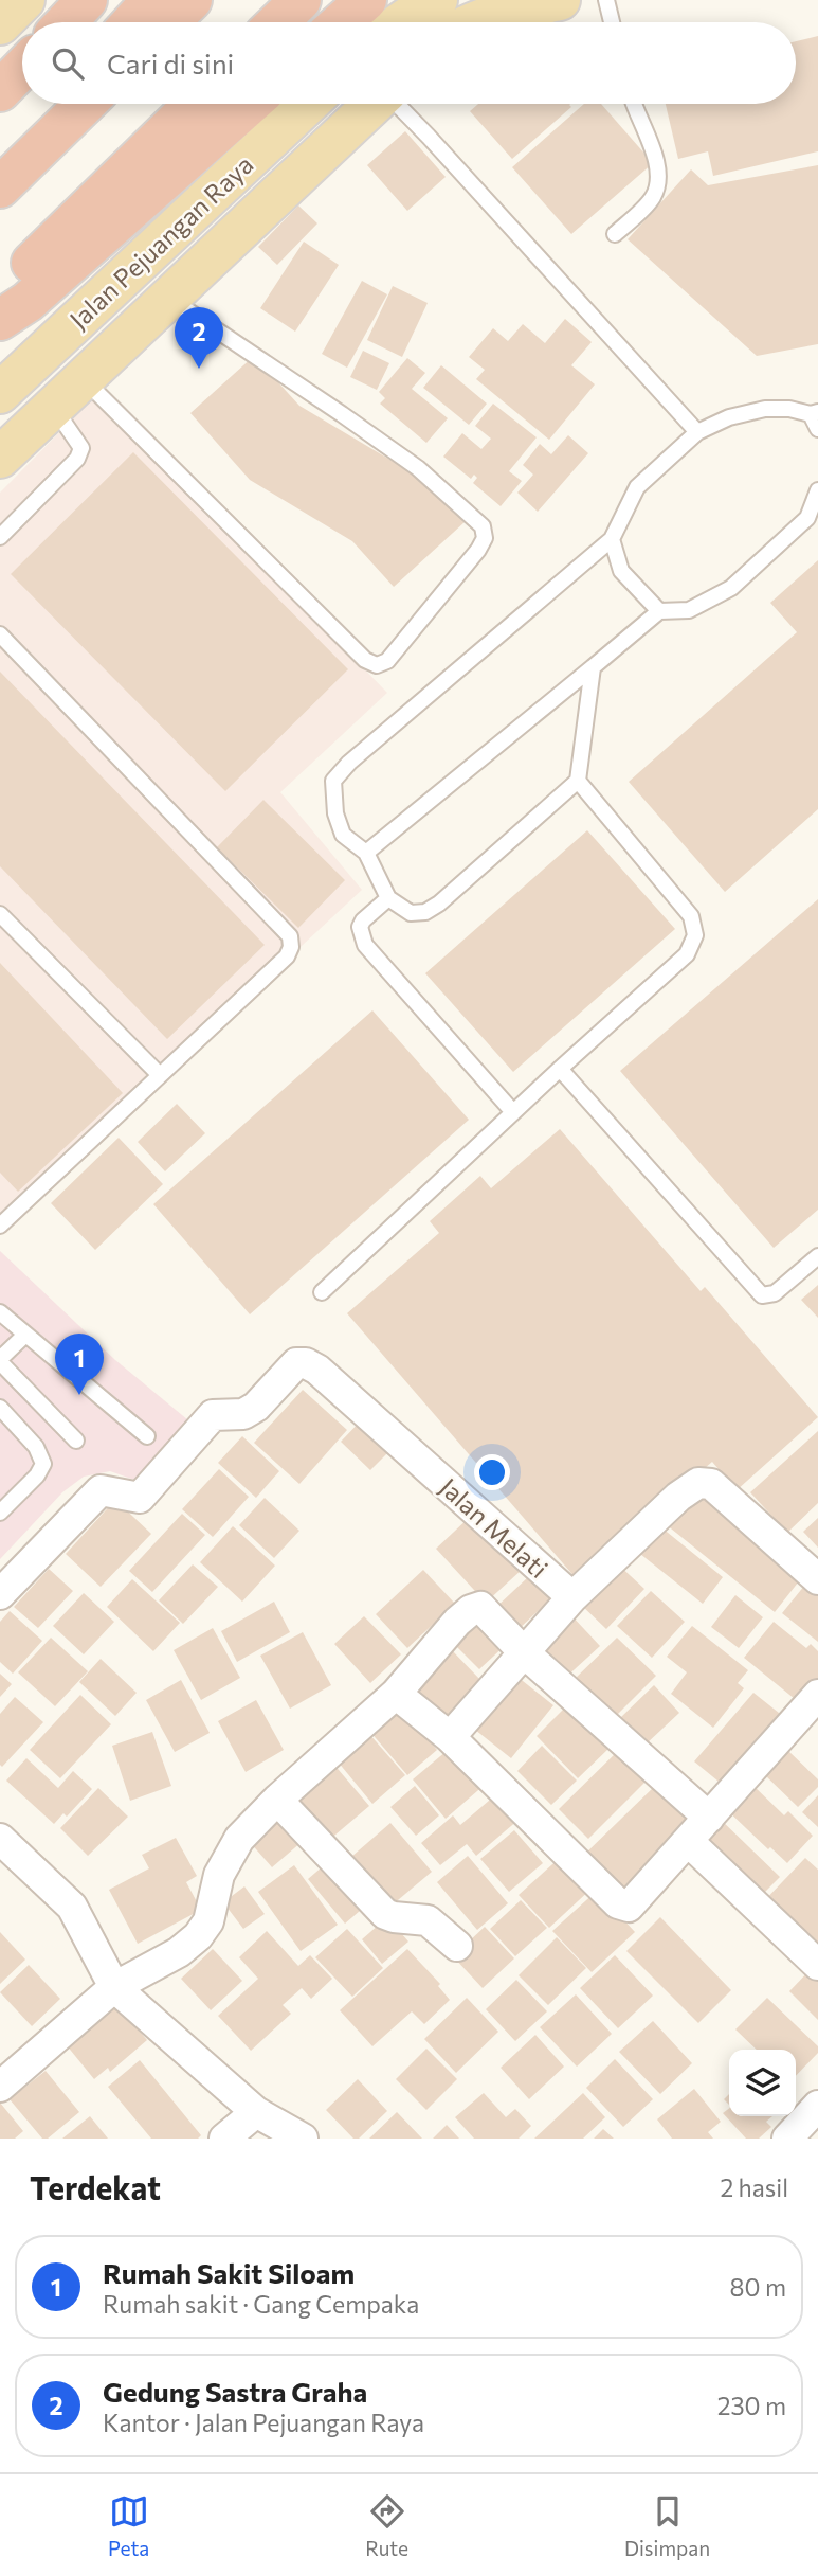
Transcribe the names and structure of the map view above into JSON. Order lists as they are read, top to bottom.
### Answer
{
  "streets": {
    "main road": ["Jalan Pejuangan Raya"],
    "street": ["Jalan Melati"]
  },
  "page": {
    "search": "Cari di sini",
    "pins": ["2", "1"],
    "heading": ["Terdekat", "2 hasil"],
    "list": [
      {
        "mark": "1",
        "name": "Rumah Sakit Siloam",
        "note": "Rumah sakit · Gang Cempaka",
        "value": "80 m"
      },
      {
        "mark": "2",
        "name": "Gedung Sastra Graha",
        "note": "Kantor · Jalan Pejuangan Raya",
        "value": "230 m"
      }
    ],
    "nav": ["Peta", "Rute", "Disimpan"]
  }
}
